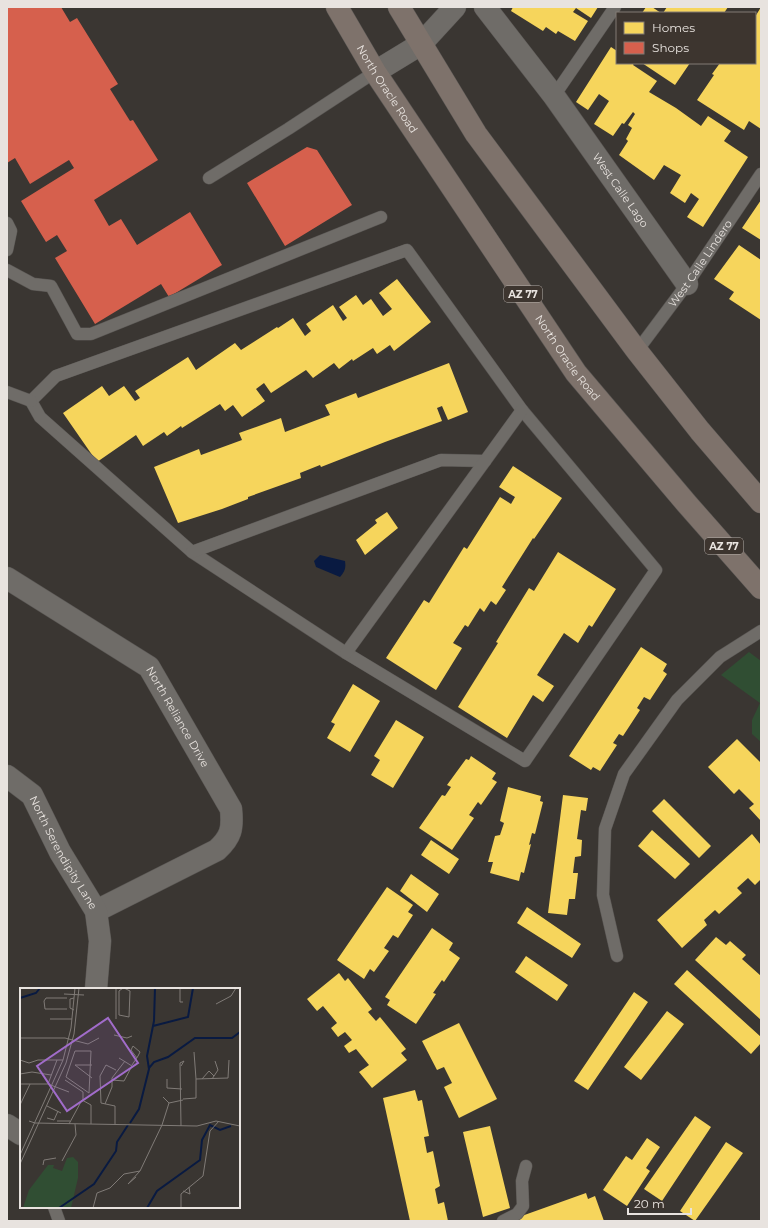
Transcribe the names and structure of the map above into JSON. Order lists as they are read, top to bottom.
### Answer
{
  "streets": {
    "highway": ["North Oracle Road", "AZ 77"],
    "street": ["West Calle Lago", "North Reliance Drive", "North Serendipity Lane"],
    "lane": ["West Calle Lindero"]
  },
  "crossings": [
    ["West Calle Lago", "West Calle Lindero"],
    ["North Reliance Drive", "North Serendipity Lane"]
  ],
  "legend": ["Homes", "Shops"],
  "scale_bar": "20 m"
}
